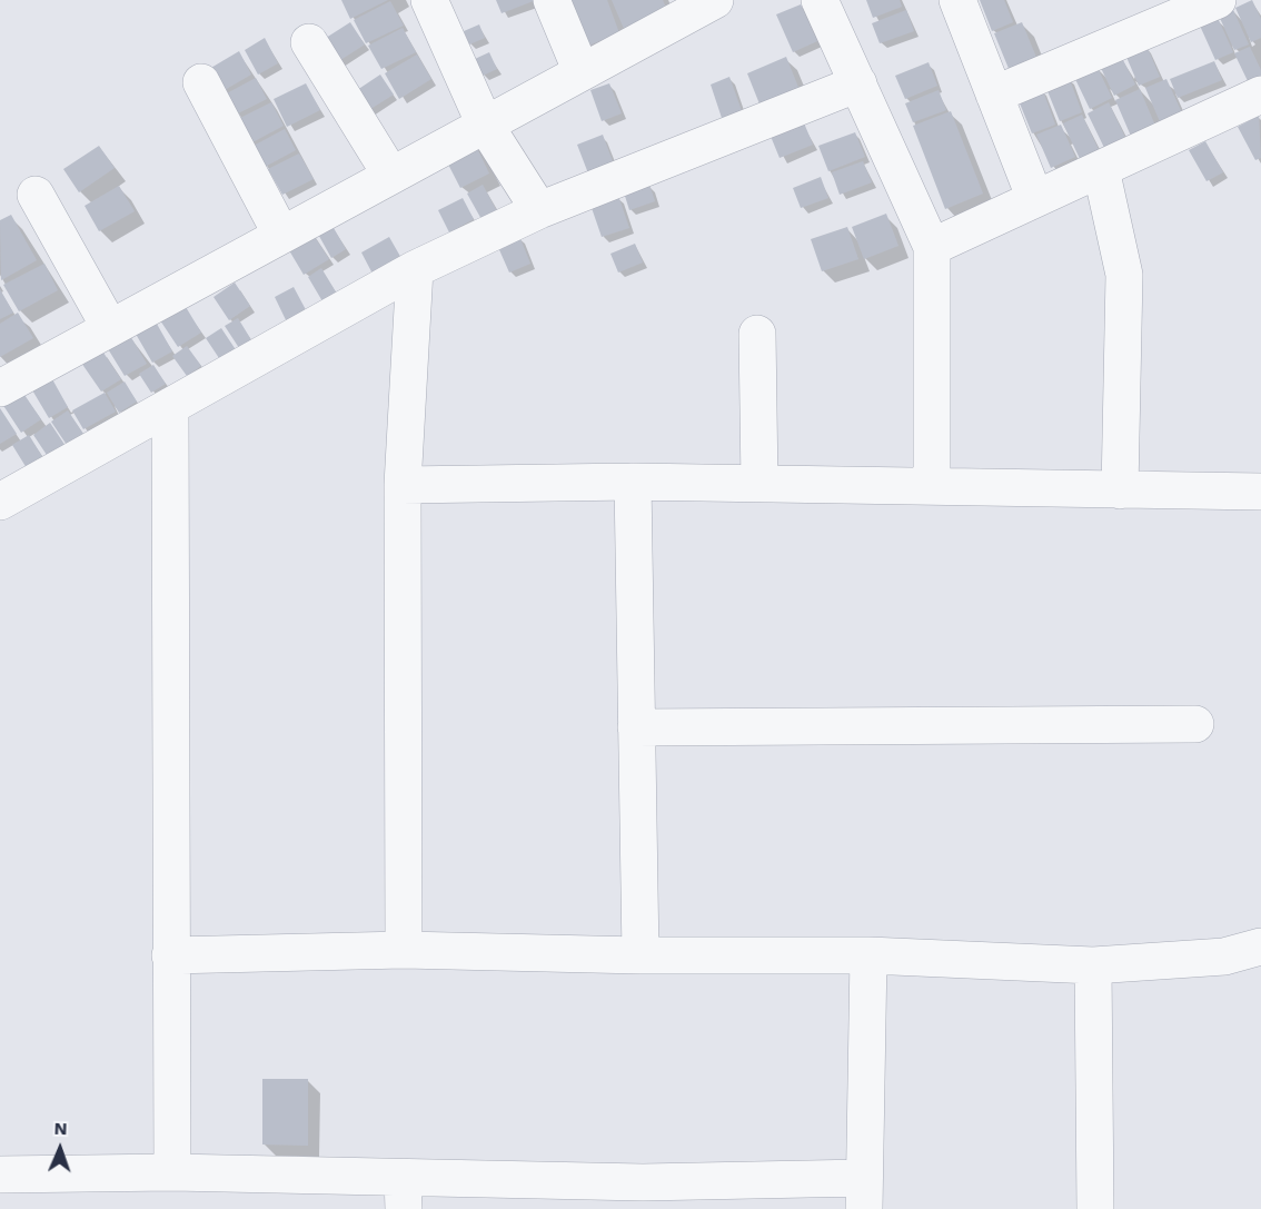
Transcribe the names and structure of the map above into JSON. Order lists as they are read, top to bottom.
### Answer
{
  "north": "top"
}
